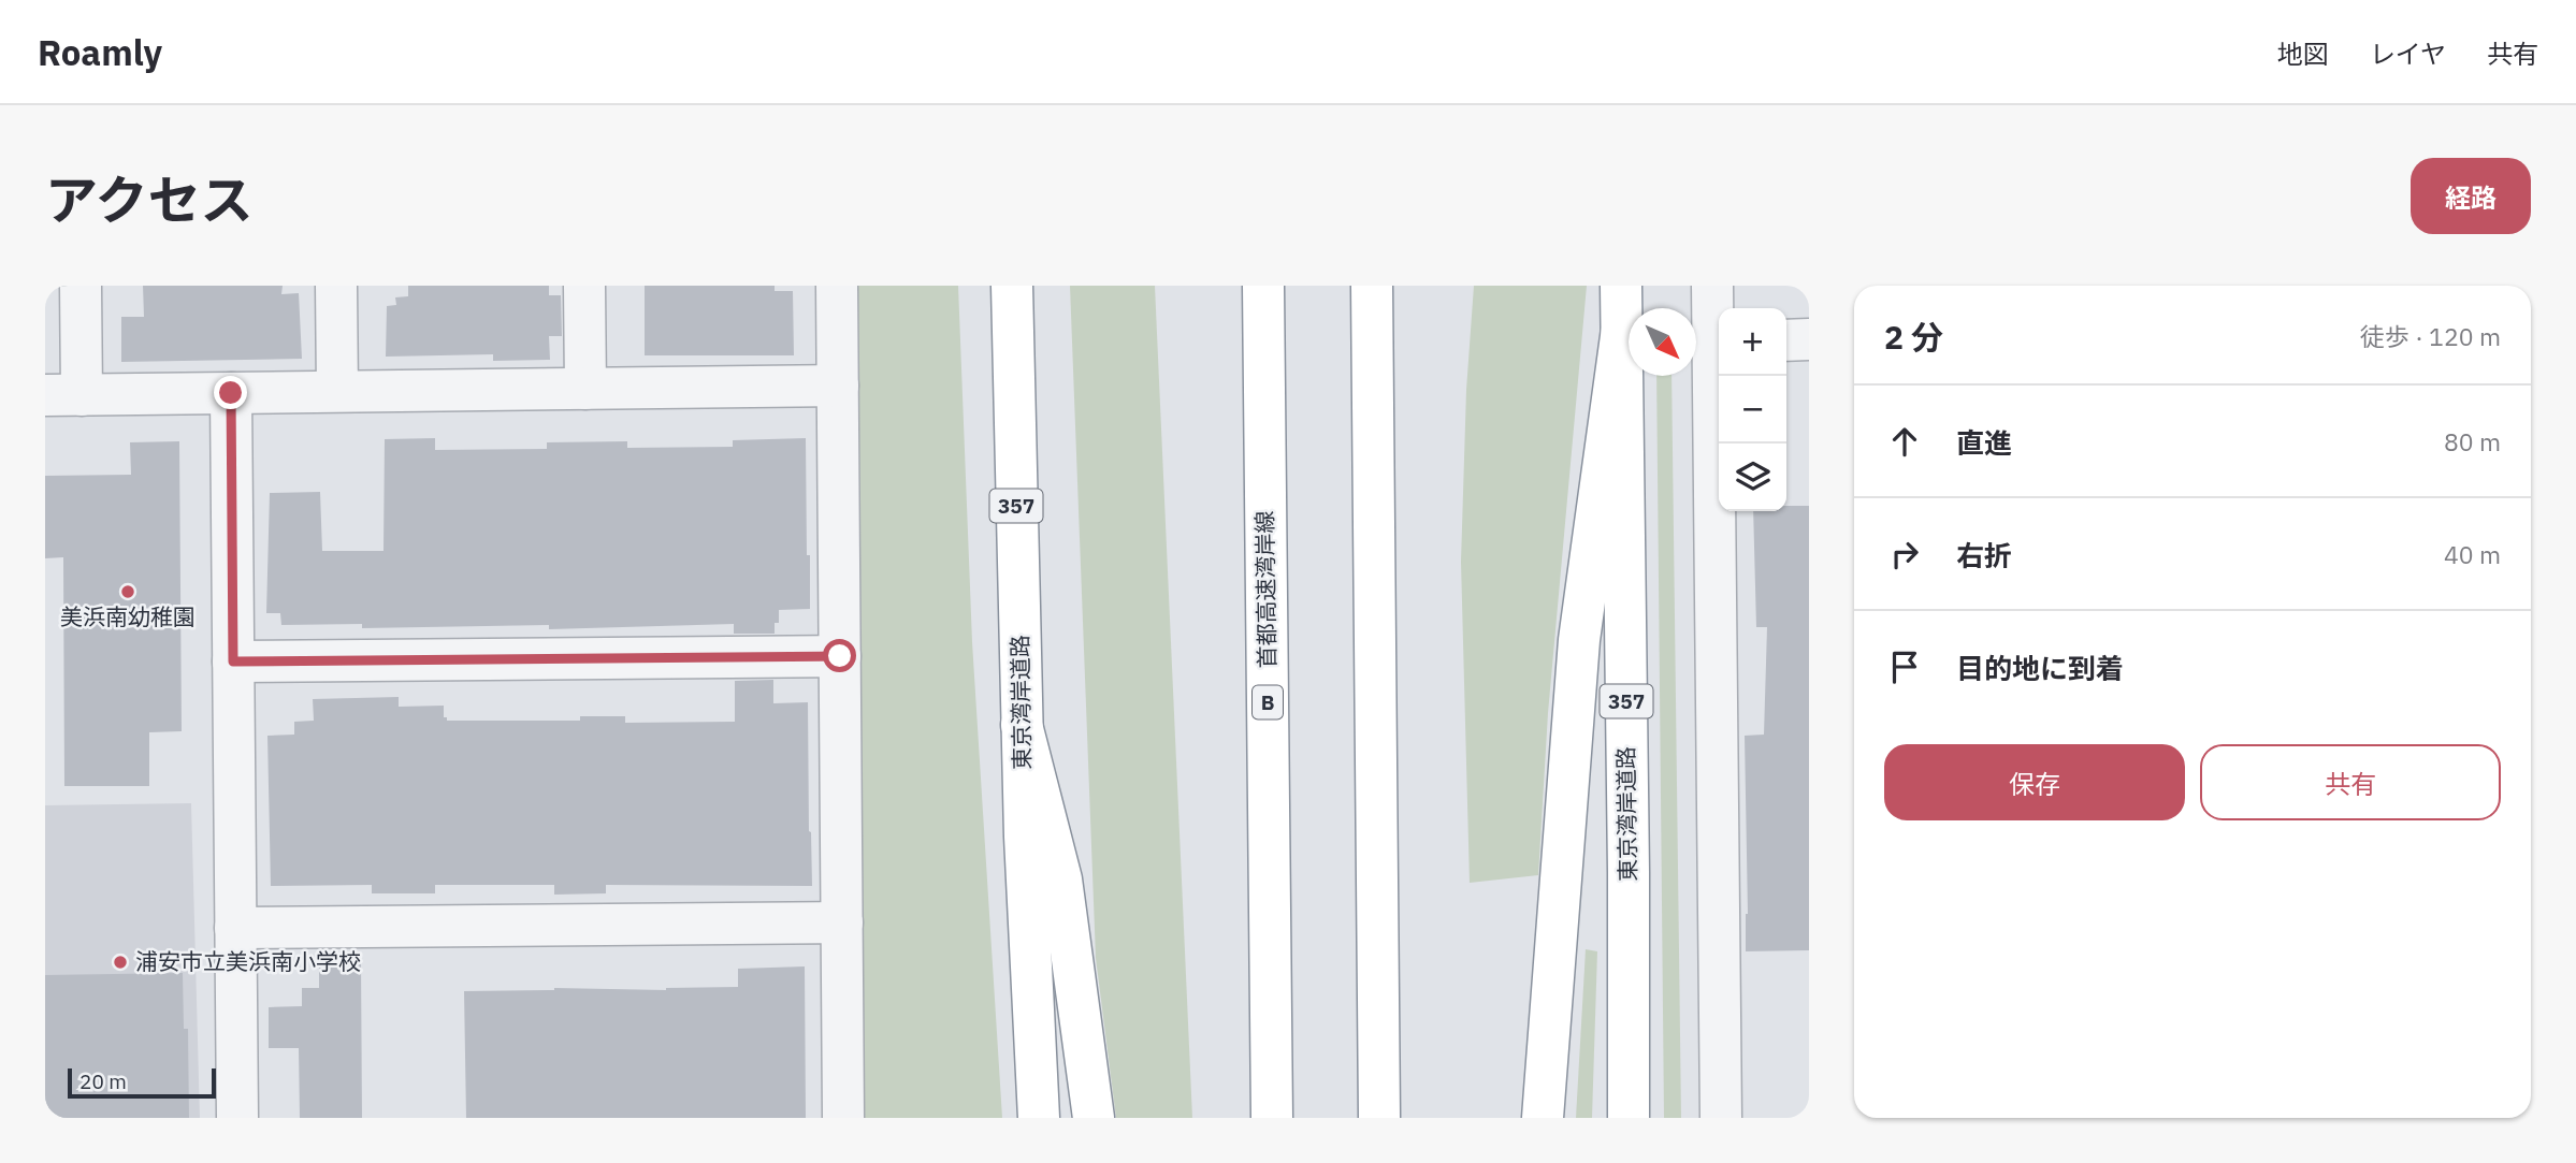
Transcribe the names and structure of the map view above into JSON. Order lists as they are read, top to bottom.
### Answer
{
  "streets": {
    "highway": [
      "357",
      "首都高速湾岸線",
      "東京湾岸道路",
      "B"
    ]
  },
  "places": ["美浜南幼稚園", "浦安市立美浜南小学校"],
  "scale_bar": "20 m",
  "north": "bottom right",
  "page": {
    "header": "Roamly",
    "nav": ["地図", "レイヤ", "共有"],
    "title": "アクセス",
    "buttons": [
      "経路",
      ["保存", "共有"]
    ],
    "heading": ["2 分", "徒歩 · 120 m"],
    "map_buttons": ["+", "−"],
    "list": [
      ["直進", "80 m"],
      ["右折", "40 m"],
      "目的地に到着"
    ],
    "scale": "20 m"
  }
}
